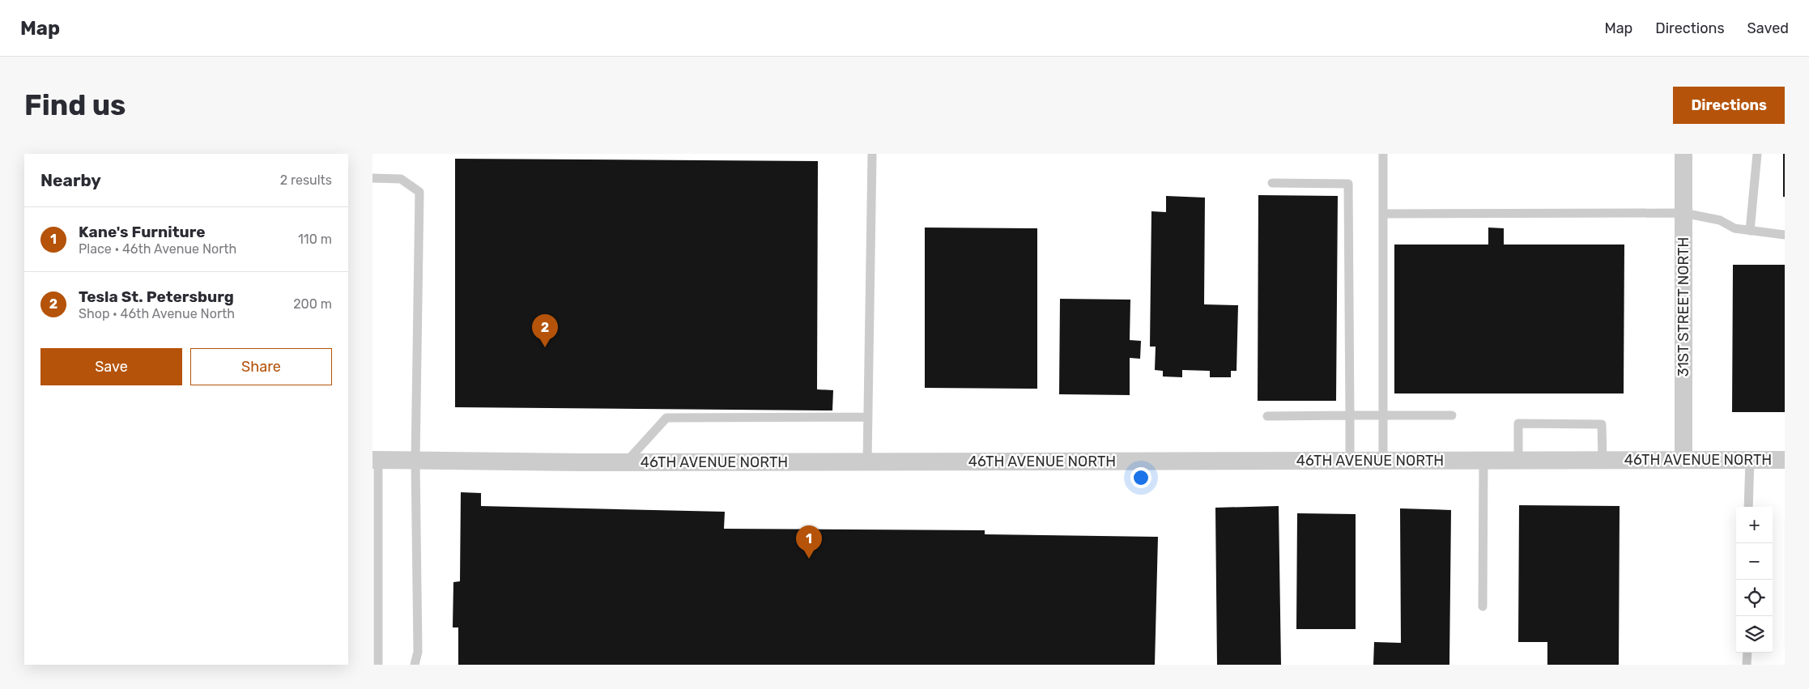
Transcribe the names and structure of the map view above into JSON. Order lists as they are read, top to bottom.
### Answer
{
  "streets": {
    "street": ["31ST STREET NORTH", "46TH AVENUE NORTH"]
  },
  "crossings": [
    ["31ST STREET NORTH", "46TH AVENUE NORTH"]
  ],
  "page": {
    "header": "Map",
    "nav": ["Map", "Directions", "Saved"],
    "buttons": [
      "Directions",
      ["Save", "Share"]
    ],
    "title": "Find us",
    "heading": ["Nearby", "2 results"],
    "list": [
      {
        "mark": "1",
        "name": "Kane's Furniture",
        "note": "Place · 46th Avenue North",
        "value": "110 m"
      },
      {
        "mark": "2",
        "name": "Tesla St. Petersburg",
        "note": "Shop · 46th Avenue North",
        "value": "200 m"
      }
    ],
    "pins": ["2", "1"],
    "map_buttons": ["+", "−"]
  }
}
